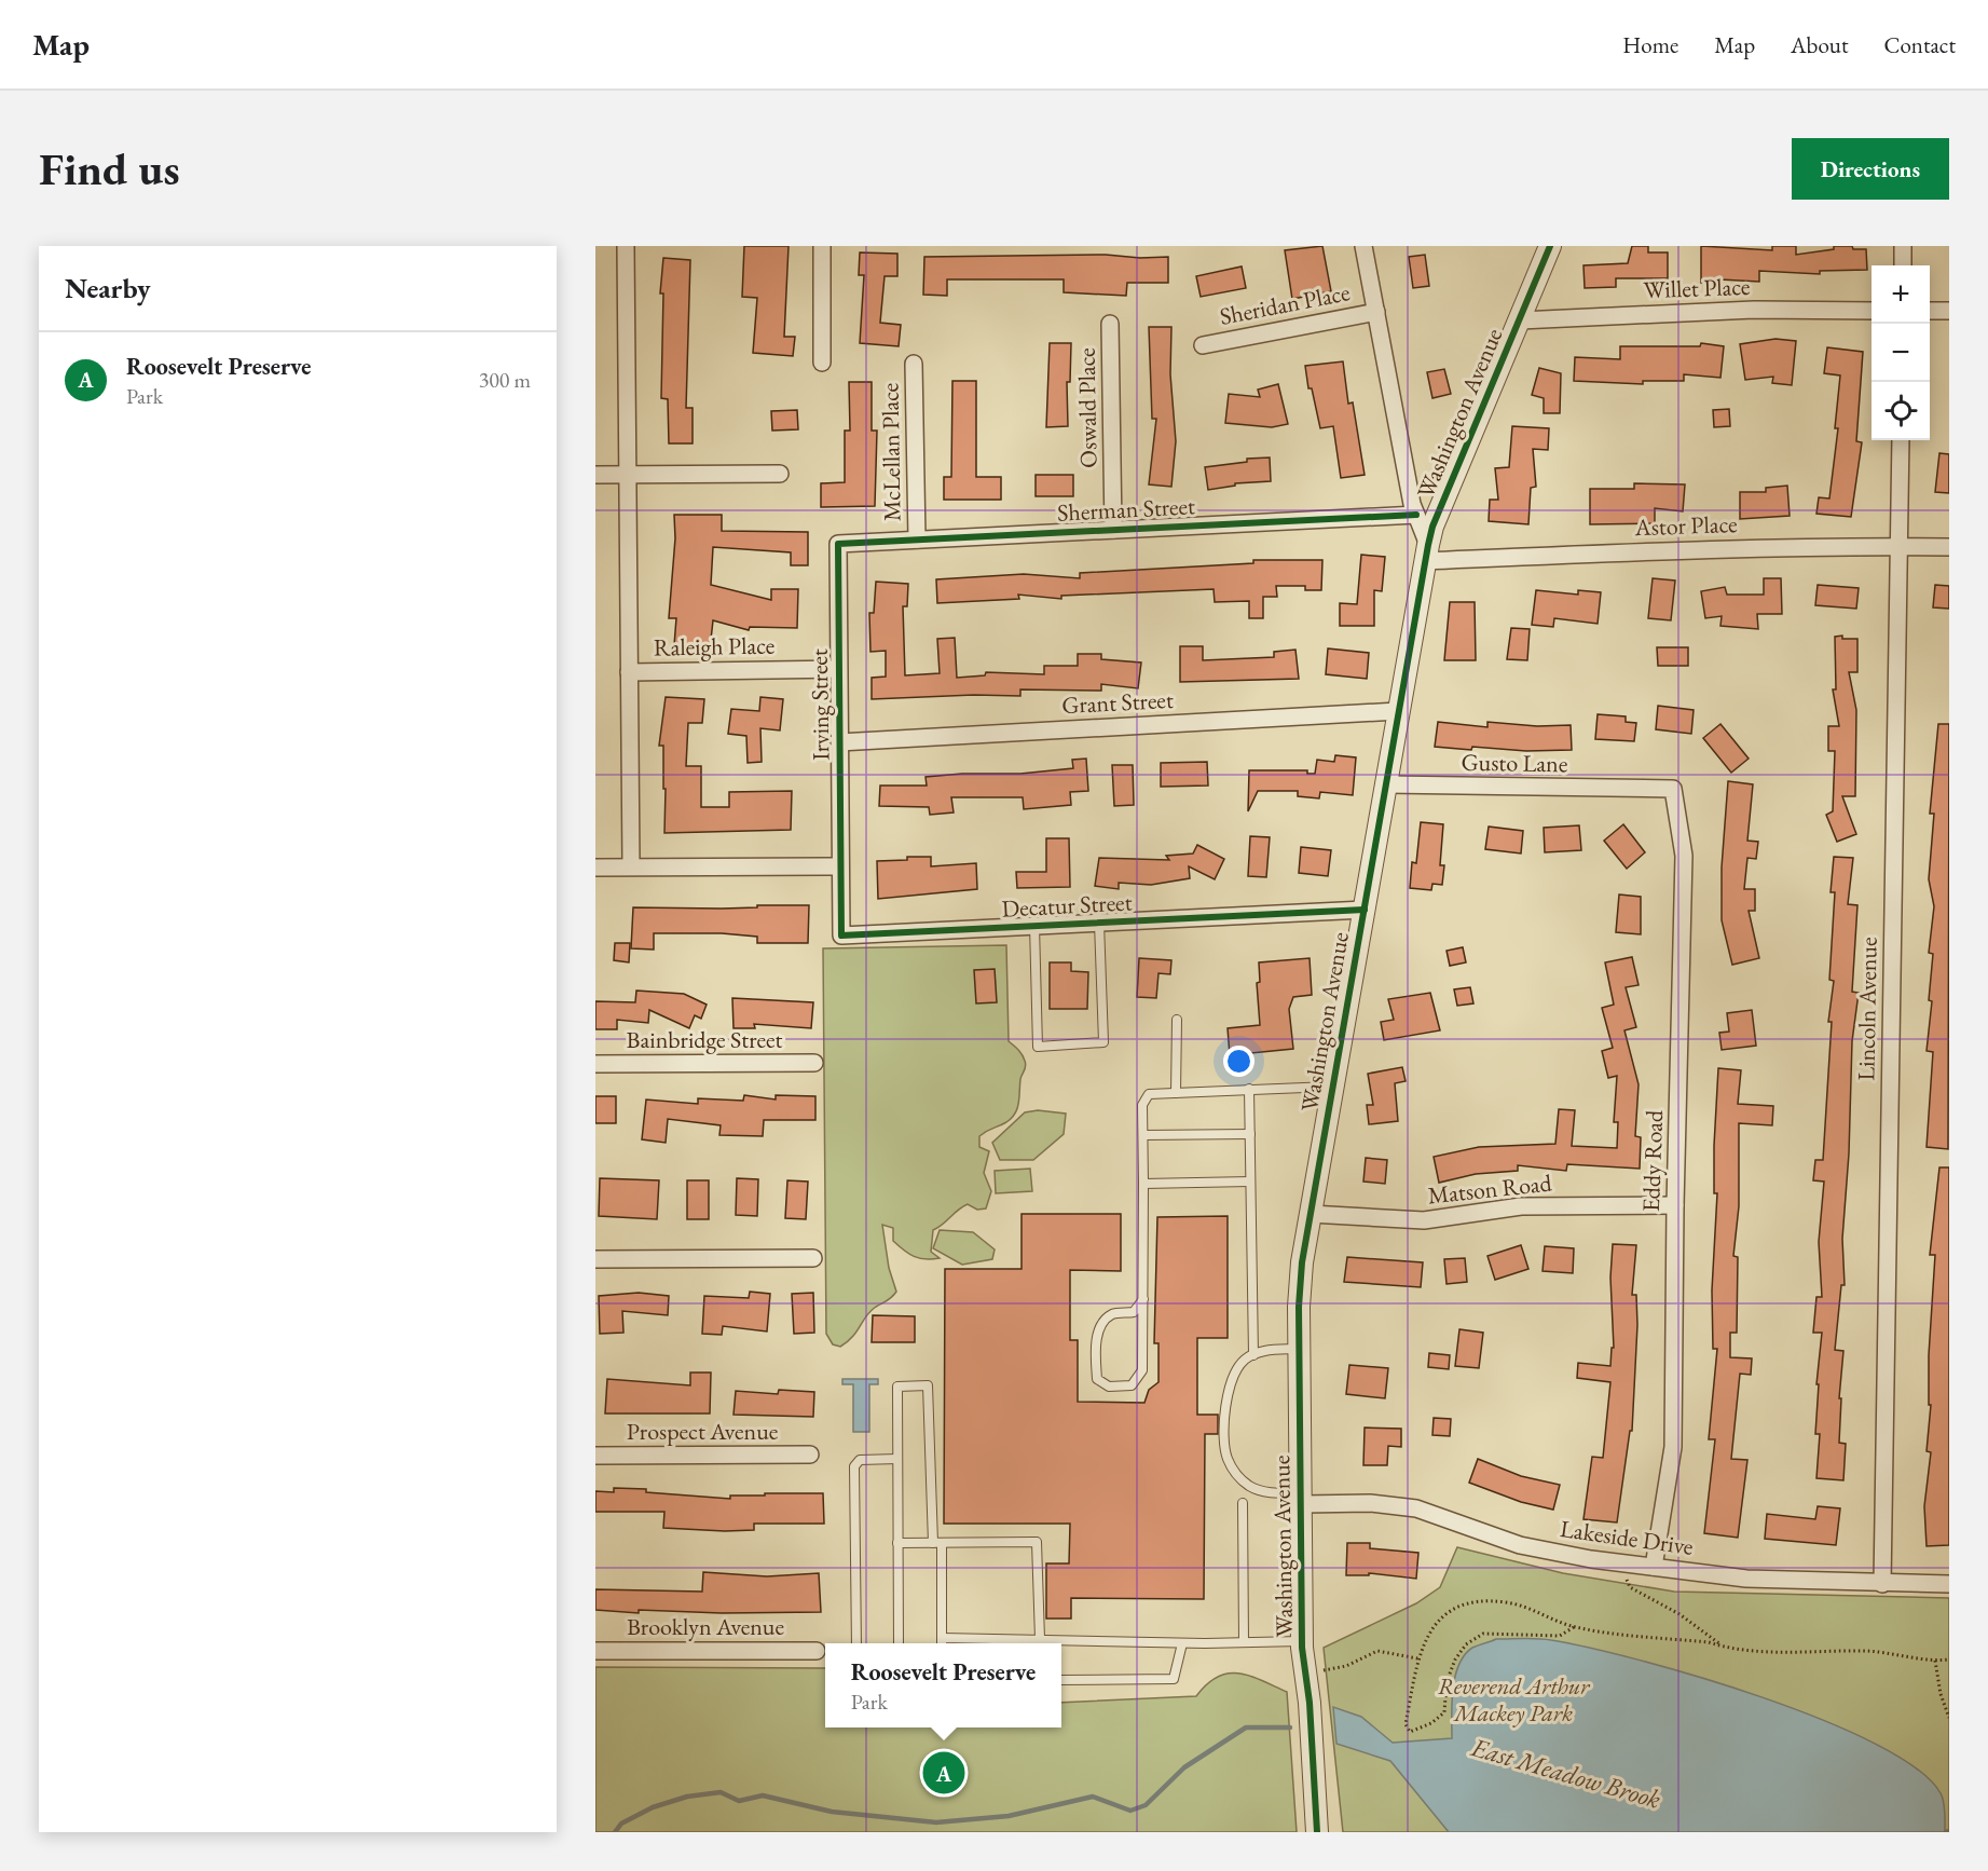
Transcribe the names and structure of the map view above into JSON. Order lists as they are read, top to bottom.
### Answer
{
  "streets": {
    "street": [
      "Willet Place",
      "Sheridan Place",
      "Oswald Place",
      "Washington Avenue",
      "McLellan Place",
      "Sherman Street",
      "Astor Place",
      "Raleigh Place",
      "Grant Street",
      "Irving Street",
      "Gusto Lane",
      "Decatur Street",
      "Lincoln Avenue",
      "Bainbridge Street",
      "Eddy Road",
      "Matson Road",
      "Prospect Avenue",
      "Lakeside Drive",
      "Brooklyn Avenue"
    ]
  },
  "crossings": [
    ["Willet Place", "Washington Avenue"],
    ["Oswald Place", "Sherman Street"],
    ["Washington Avenue", "Astor Place"],
    ["Washington Avenue", "Grant Street"],
    ["Washington Avenue", "Gusto Lane"],
    ["Washington Avenue", "Decatur Street"],
    ["Washington Avenue", "Matson Road"],
    ["Washington Avenue", "Lakeside Drive"],
    ["McLellan Place", "Sherman Street"],
    ["Sherman Street", "Irving Street"],
    ["Astor Place", "Lincoln Avenue"],
    ["Raleigh Place", "Irving Street"],
    ["Grant Street", "Irving Street"],
    ["Irving Street", "Decatur Street"],
    ["Gusto Lane", "Eddy Road"],
    ["Lincoln Avenue", "Lakeside Drive"],
    ["Eddy Road", "Matson Road"],
    ["Eddy Road", "Lakeside Drive"]
  ],
  "water": ["East Meadow Brook"],
  "parks": ["Reverend Arthur Mackey Park"],
  "page": {
    "header": "Map",
    "nav": [
      "Home",
      "Map",
      "About",
      "Contact"
    ],
    "buttons": "Directions",
    "title": "Find us",
    "heading": "Nearby",
    "map_buttons": ["+", "−"],
    "list": [
      {
        "mark": "A",
        "name": "Roosevelt Preserve",
        "note": "Park",
        "value": "300 m"
      }
    ],
    "popup": ["Roosevelt Preserve", "Park"],
    "pins": "A"
  }
}
